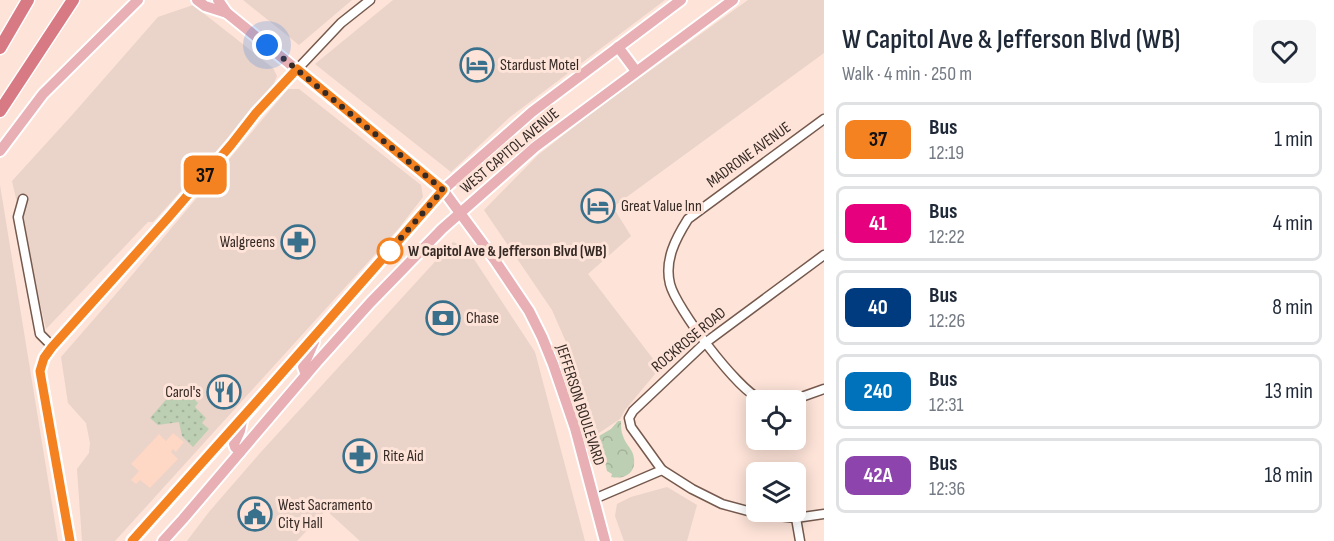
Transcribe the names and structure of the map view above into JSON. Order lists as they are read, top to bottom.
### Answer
{
  "streets": {
    "main road": ["WEST CAPITOL AVENUE", "JEFFERSON BOULEVARD"],
    "street": ["MADRONE AVENUE", "ROCKROSE ROAD"]
  },
  "crossings": [
    ["WEST CAPITOL AVENUE", "JEFFERSON BOULEVARD"],
    ["MADRONE AVENUE", "ROCKROSE ROAD"]
  ],
  "places": {
    "hotel": ["Stardust Motel", "Great Value Inn"],
    "pharmacy": ["Walgreens", "Rite Aid"],
    "other": ["W Capitol Ave & Jefferson Blvd (WB)"],
    "bank": ["Chase"],
    "restaurant": ["Carol's"],
    "public building": ["West Sacramento City Hall"]
  },
  "lines": ["bus line 37"],
  "page": {
    "on_map": "37",
    "heading": ["W Capitol Ave & Jefferson Blvd (WB)", "Walk · 4 min · 250 m"],
    "list": [
      {
        "mark": "37",
        "name": "Bus",
        "note": "12:19",
        "value": "1 min"
      },
      {
        "mark": "41",
        "name": "Bus",
        "note": "12:22",
        "value": "4 min"
      },
      {
        "mark": "40",
        "name": "Bus",
        "note": "12:26",
        "value": "8 min"
      },
      {
        "mark": "240",
        "name": "Bus",
        "note": "12:31",
        "value": "13 min"
      },
      {
        "mark": "42A",
        "name": "Bus",
        "note": "12:36",
        "value": "18 min"
      }
    ]
  }
}
